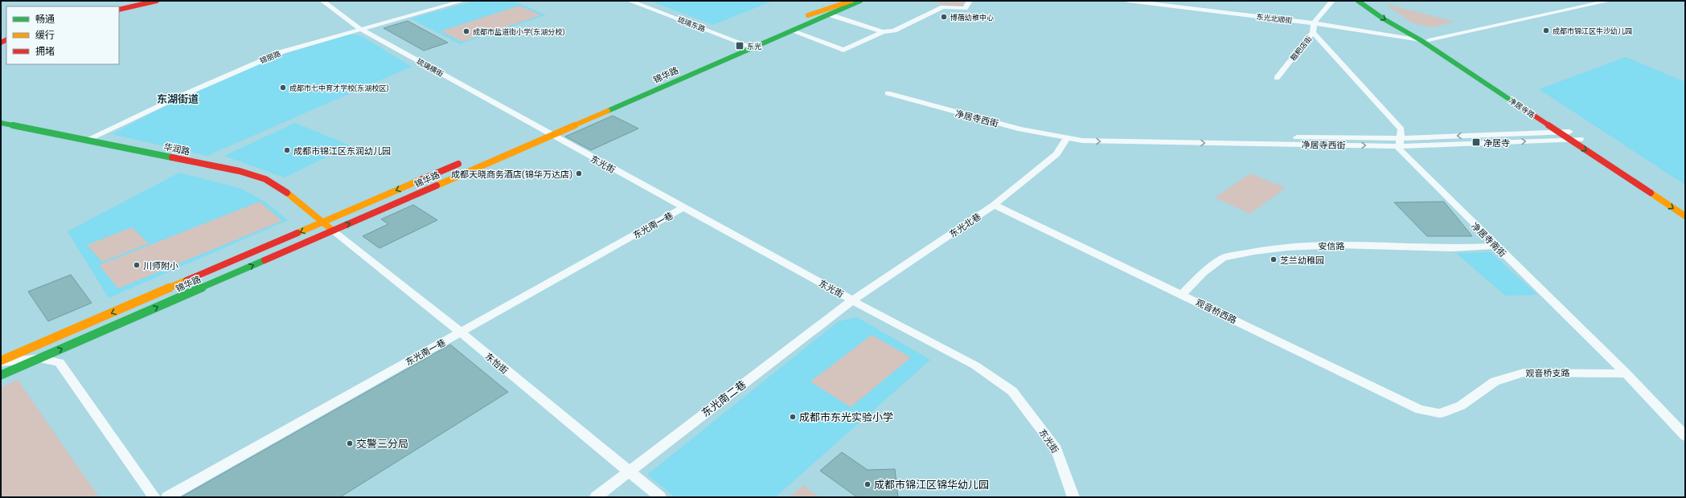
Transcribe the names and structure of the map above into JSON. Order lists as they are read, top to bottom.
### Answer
{
  "streets": {
    "main road": ["锦华路", "净居寺路", "华润路"],
    "street": [
      "东光北顺街",
      "琉璃东路",
      "糍粑店街",
      "锦丽路",
      "琉璃横街",
      "净居寺西街",
      "东光街",
      "东光南一巷",
      "东光北巷",
      "净居寺南街",
      "安信路",
      "观音桥西路",
      "东怡街",
      "观音桥支路",
      "东光南二巷"
    ]
  },
  "crossings": [
    ["东光北顺街", "糍粑店街"],
    ["东光北顺街", "净居寺路"],
    ["东光北顺街", "净居寺南街"],
    ["琉璃东路", "锦华路"],
    ["糍粑店街", "净居寺南街"],
    ["锦丽路", "琉璃横街"],
    ["锦丽路", "华润路"],
    ["琉璃横街", "东光街"],
    ["锦华路", "华润路"],
    ["锦华路", "东光街"],
    ["锦华路", "东怡街"],
    ["净居寺路", "净居寺西街"],
    ["净居寺西街", "东光北巷"],
    ["净居寺西街", "净居寺南街"],
    ["华润路", "东怡街"],
    ["东光街", "东光南一巷"],
    ["东光街", "东光北巷"],
    ["东光街", "东光南二巷"],
    ["东光南一巷", "东怡街"],
    ["东光北巷", "观音桥西路"],
    ["东光北巷", "东光南二巷"],
    ["净居寺南街", "安信路"],
    ["净居寺南街", "观音桥支路"],
    ["安信路", "观音桥西路"],
    ["观音桥西路", "观音桥支路"],
    ["东怡街", "东光南二巷"]
  ],
  "districts": ["东湖街道"],
  "places": {
    "other": [
      "博蓓幼稚中心",
      "成都市锦江区牛沙幼儿园",
      "成都市盐道街小学(东湖分校)",
      "成都市七中育才学校(东湖校区)",
      "成都市锦江区东润幼儿园",
      "成都天晓商务酒店(锦华万达店)",
      "芝兰幼稚园",
      "川师附小",
      "成都市东光实验小学",
      "交警三分局",
      "成都市锦江区锦华幼儿园"
    ],
    "transit": ["东光", "净居寺"]
  },
  "legend": ["畅通", "缓行", "拥堵"]
}
